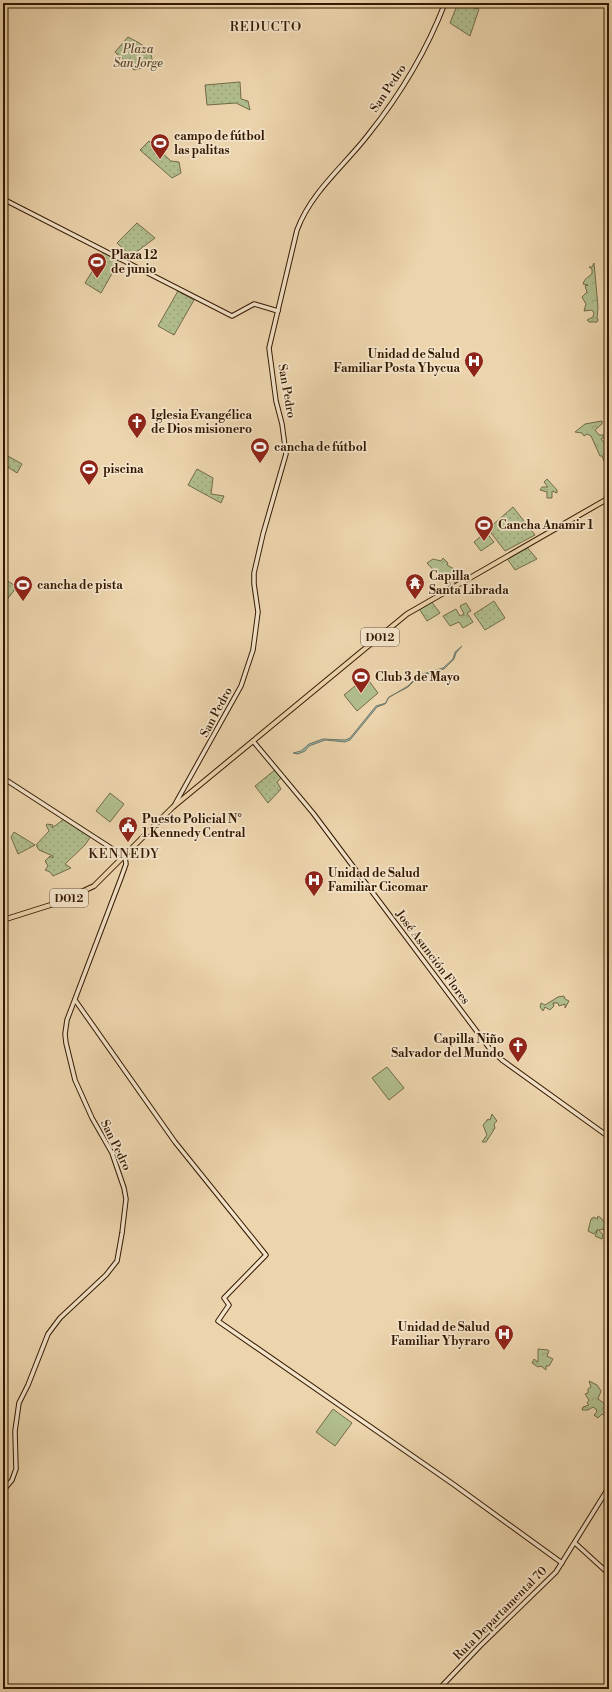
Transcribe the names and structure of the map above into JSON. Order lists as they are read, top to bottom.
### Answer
{
  "streets": {
    "main road": ["D012"],
    "street": ["San Pedro", "José Asunción Flores", "Ruta Departamental 70"]
  },
  "crossings": [
    ["San Pedro", "D012"],
    ["D012", "José Asunción Flores"]
  ],
  "districts": ["REDUCTO", "KENNEDY"],
  "parks": ["Plaza San Jorge"],
  "places": {
    "sports": [
      "campo de fútbol las palitas",
      "Plaza 12 de junio",
      "cancha de fútbol",
      "piscina",
      "Cancha Anamir 1",
      "cancha de pista",
      "Club 3 de Mayo"
    ],
    "hospital": ["Unidad de Salud Familiar Posta Ybycua", "Unidad de Salud Familiar Cicomar", "Unidad de Salud Familiar Ybyraro"],
    "church": ["Iglesia Evangélica de Dios misionero", "Capilla Niño Salvador del Mundo"],
    "temple": ["Capilla Santa Librada"],
    "public building": ["Puesto Policial N° 1 Kennedy Central"]
  }
}
